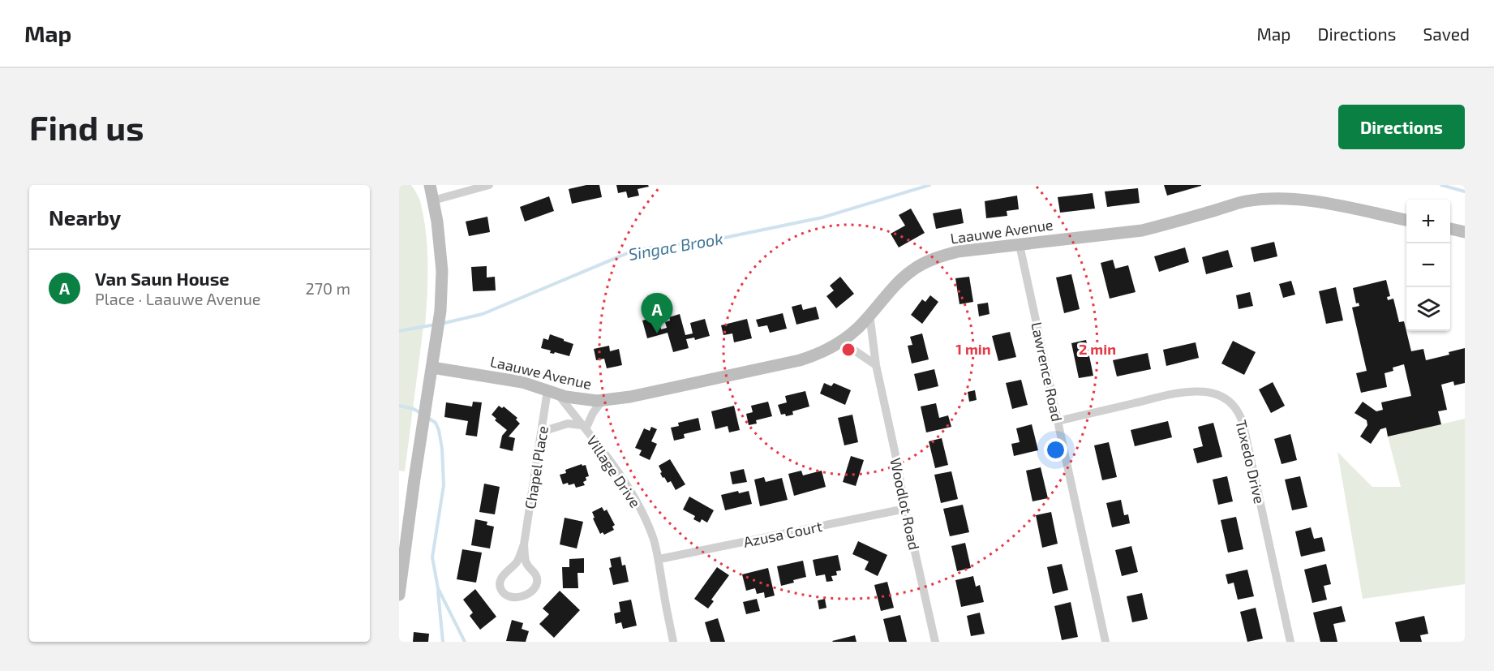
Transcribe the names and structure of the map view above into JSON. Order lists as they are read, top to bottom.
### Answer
{
  "streets": {
    "street": [
      "Laauwe Avenue",
      "Lawrence Road",
      "Tuxedo Drive",
      "Chapel Place",
      "Village Drive",
      "Woodlot Road",
      "Azusa Court"
    ]
  },
  "crossings": [
    ["Laauwe Avenue", "Lawrence Road"],
    ["Laauwe Avenue", "Chapel Place"],
    ["Laauwe Avenue", "Village Drive"],
    ["Laauwe Avenue", "Woodlot Road"],
    ["Lawrence Road", "Tuxedo Drive"],
    ["Chapel Place", "Village Drive"],
    ["Village Drive", "Azusa Court"],
    ["Woodlot Road", "Azusa Court"]
  ],
  "water": ["Singac Brook"],
  "page": {
    "header": "Map",
    "nav": ["Map", "Directions", "Saved"],
    "buttons": "Directions",
    "title": "Find us",
    "heading": "Nearby",
    "map_buttons": ["+", "−"],
    "list": [
      {
        "mark": "A",
        "name": "Van Saun House",
        "note": "Place · Laauwe Avenue",
        "value": "270 m"
      }
    ],
    "pins": "A"
  },
  "rings": ["1 min", "2 min"]
}
